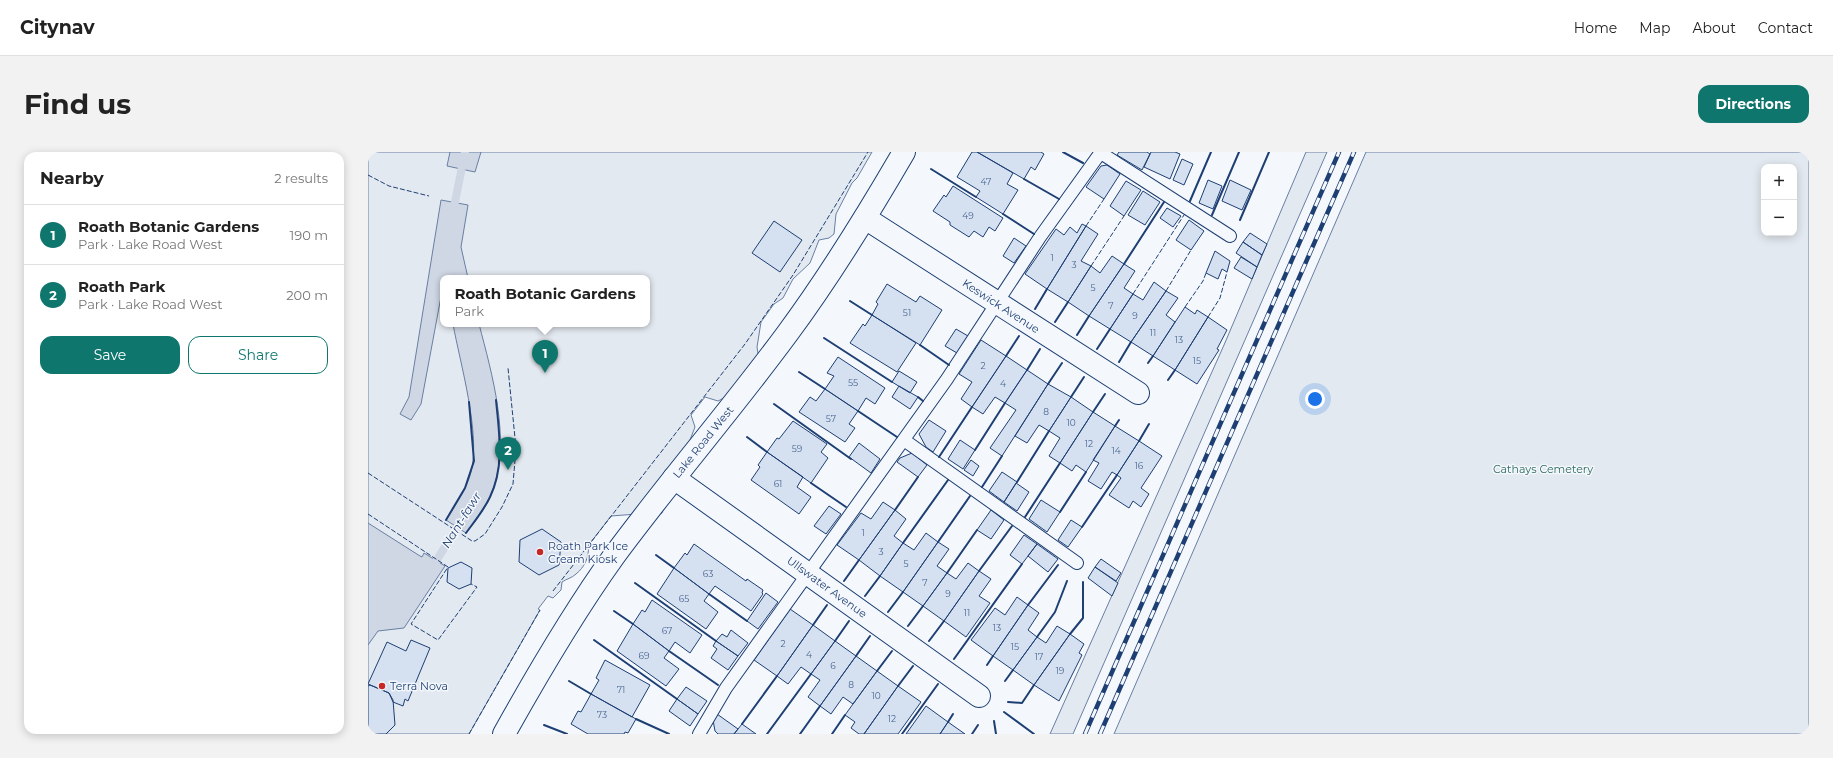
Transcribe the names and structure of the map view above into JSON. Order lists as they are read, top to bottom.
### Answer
{
  "streets": {
    "street": ["Keswick Avenue", "Lake Road West", "Ullswater Avenue"]
  },
  "crossings": [
    ["Keswick Avenue", "Lake Road West"],
    ["Lake Road West", "Ullswater Avenue"]
  ],
  "water": ["Nant-fawr"],
  "parks": ["Cathays Cemetery"],
  "places": ["Roath Park Ice Cream Kiosk", "Terra Nova"],
  "house_numbers": [
    "47",
    "49",
    "1",
    "3",
    "5",
    "7",
    "51",
    "9",
    "11",
    "13",
    "15",
    "2",
    "55",
    "4",
    "8",
    "57",
    "10",
    "12",
    "59",
    "14",
    "16",
    "61",
    "1",
    "3",
    "5",
    "63",
    "7",
    "9",
    "65",
    "11",
    "13",
    "67",
    "2",
    "15",
    "4",
    "69",
    "17",
    "6",
    "19",
    "8",
    "71",
    "10",
    "73",
    "12"
  ],
  "page": {
    "header": "Citynav",
    "nav": [
      "Home",
      "Map",
      "About",
      "Contact"
    ],
    "buttons": [
      "Directions",
      ["Save", "Share"]
    ],
    "title": "Find us",
    "heading": ["Nearby", "2 results"],
    "map_buttons": ["+", "−"],
    "list": [
      {
        "mark": "1",
        "name": "Roath Botanic Gardens",
        "note": "Park · Lake Road West",
        "value": "190 m"
      },
      {
        "mark": "2",
        "name": "Roath Park",
        "note": "Park · Lake Road West",
        "value": "200 m"
      }
    ],
    "popup": ["Roath Botanic Gardens", "Park"],
    "pins": ["1", "2"]
  }
}
